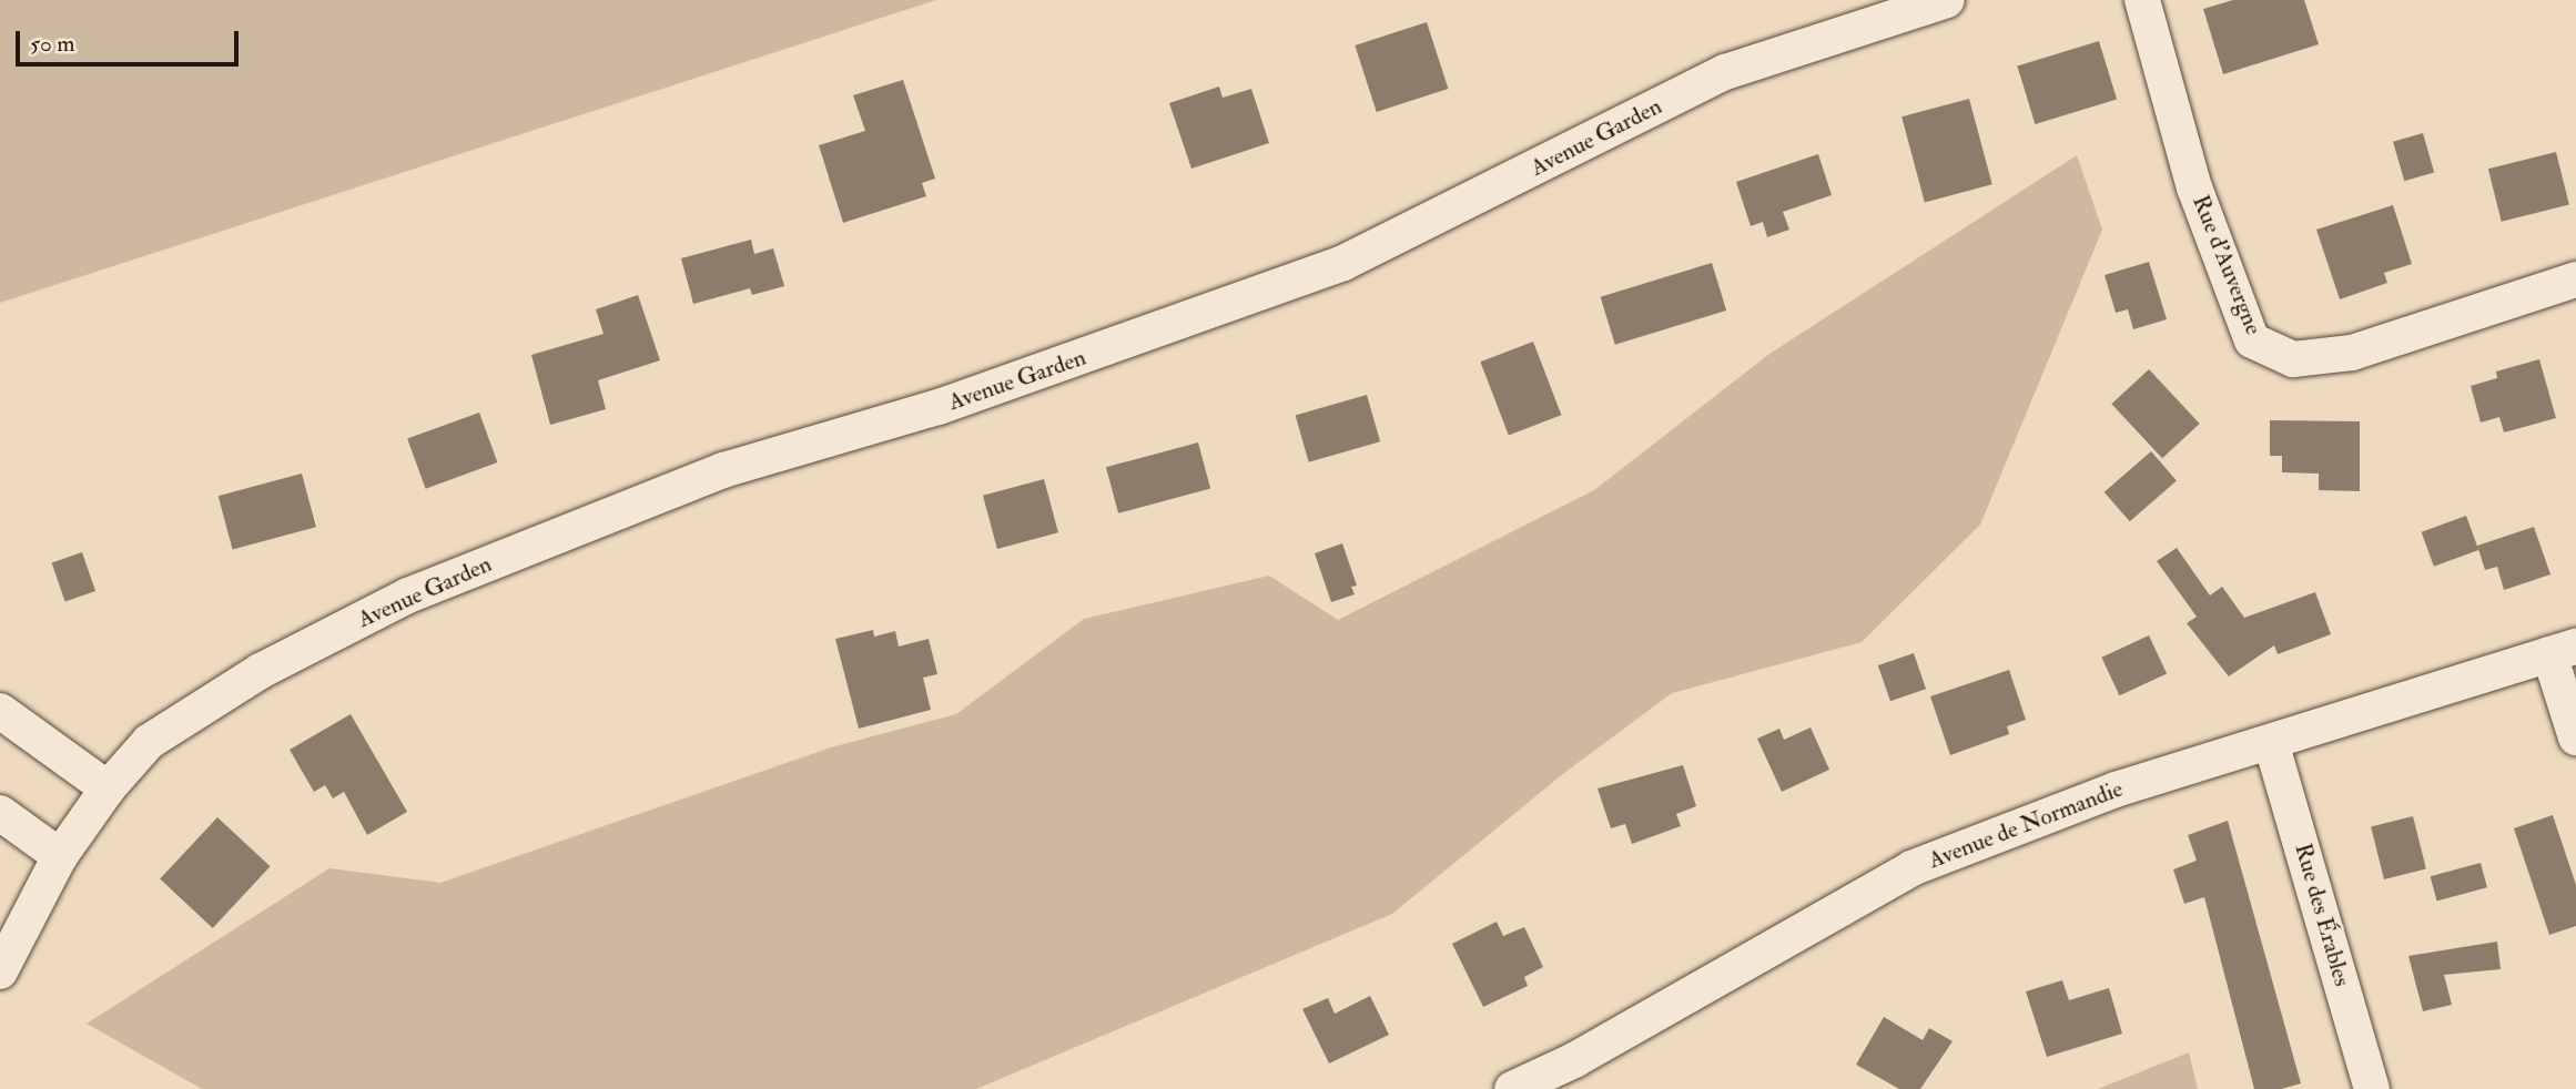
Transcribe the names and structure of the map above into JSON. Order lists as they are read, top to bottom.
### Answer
{
  "streets": {
    "street": [
      "Avenue Garden",
      "Rue d'Auvergne",
      "Avenue de Normandie",
      "Rue des Érables"
    ]
  },
  "crossings": [
    ["Avenue de Normandie", "Rue des Érables"]
  ],
  "scale_bar": "50 m"
}
